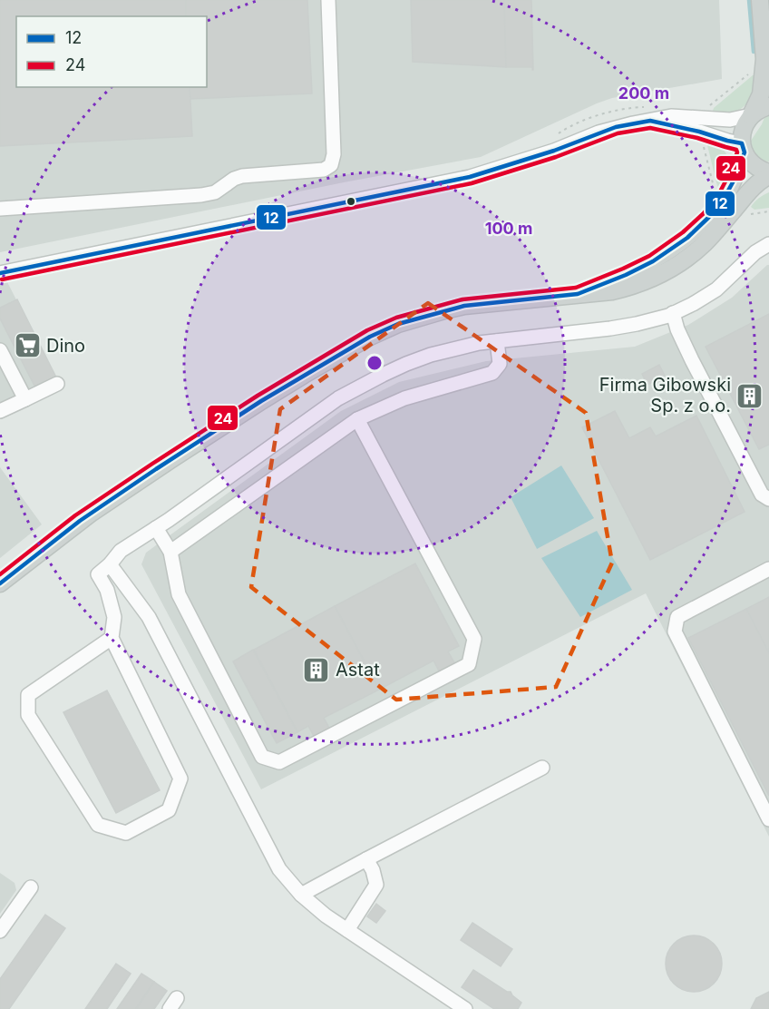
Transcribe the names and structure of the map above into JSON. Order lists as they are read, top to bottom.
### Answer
{
  "places": {
    "supermarket": ["Dino"],
    "building": ["Firma Gibowski Sp. z o.o.", "Astat"]
  },
  "lines": ["transit line 12", "transit line 24"],
  "legend": ["12", "24"],
  "rings": ["200 m", "100 m"]
}
